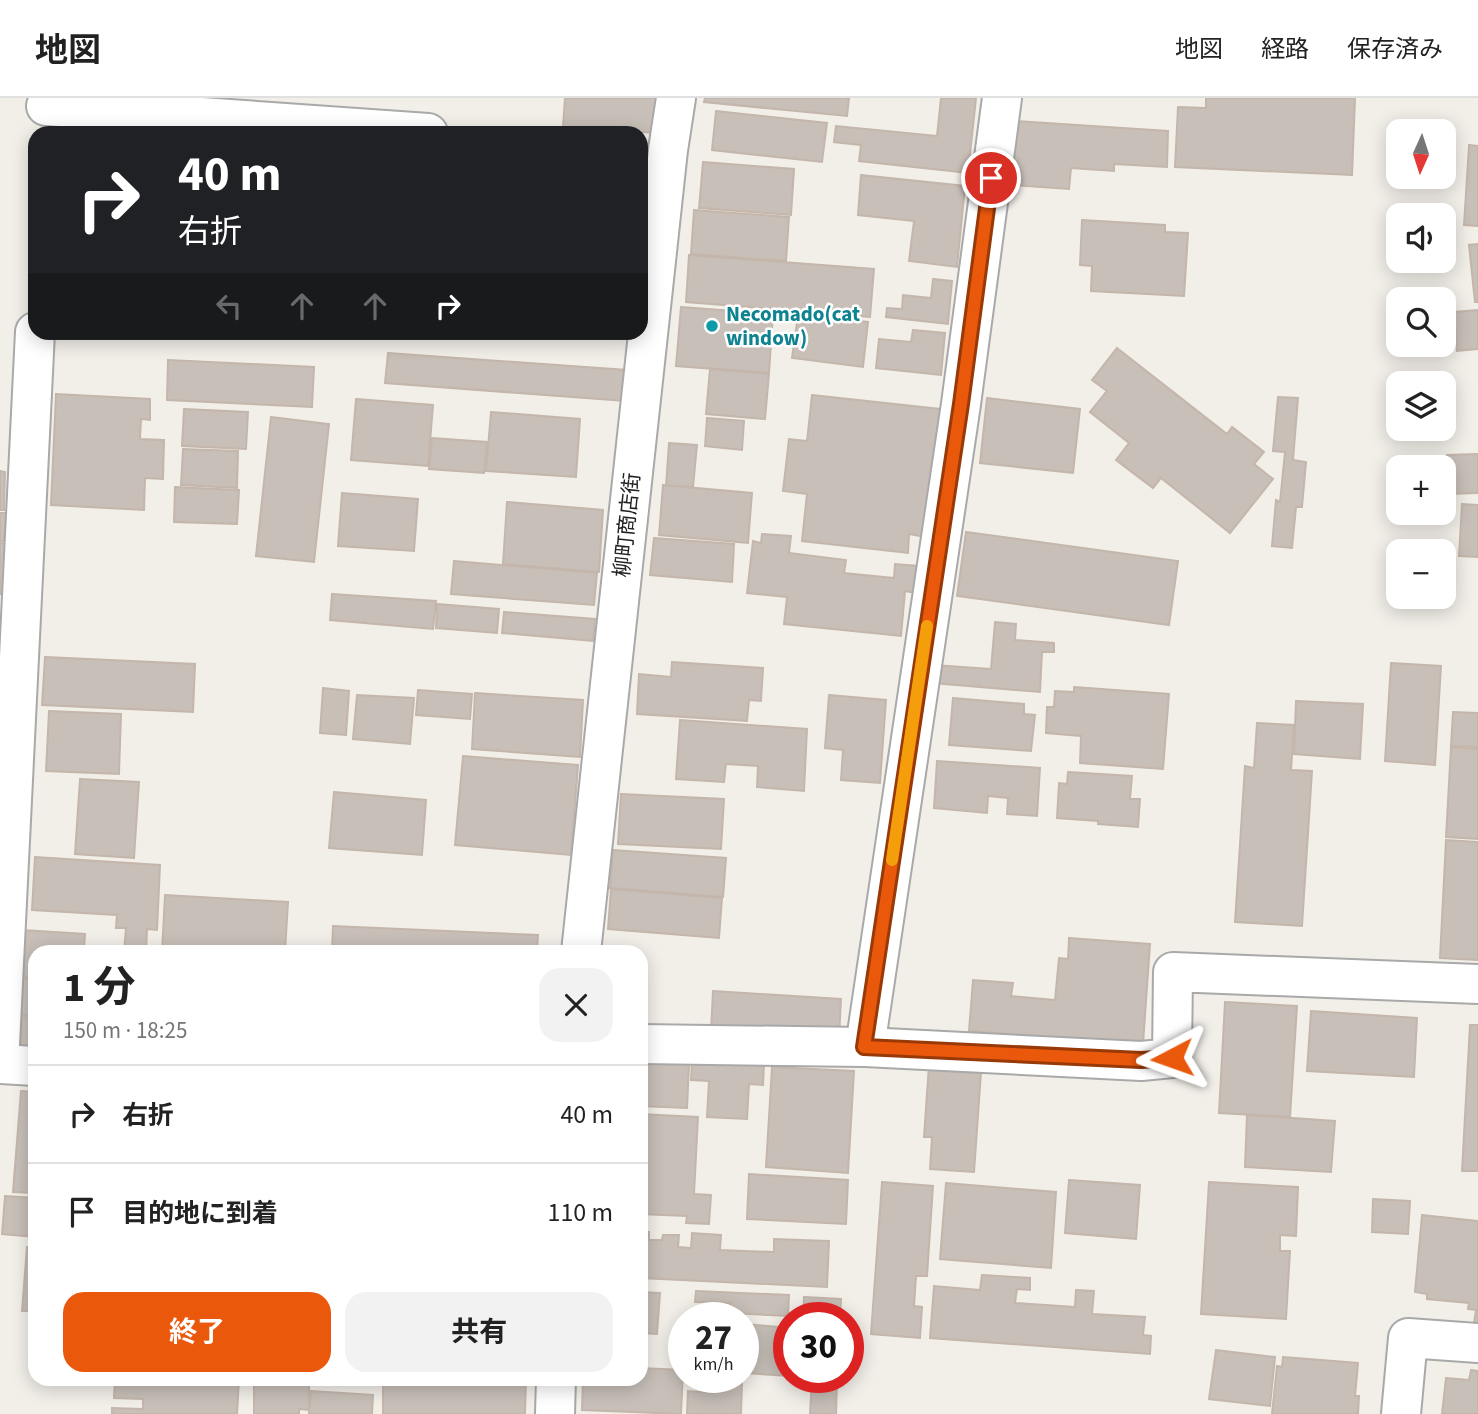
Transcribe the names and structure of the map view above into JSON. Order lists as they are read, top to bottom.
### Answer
{
  "streets": {
    "street": ["柳町商店街"]
  },
  "places": ["Necomado(cat window)"],
  "north": "bottom",
  "page": {
    "header": "地図",
    "nav": ["地図", "経路", "保存済み"],
    "map_buttons": ["+", "−"],
    "turn": ["40 m", "右折"],
    "heading": ["1 分", "150 m · 18:25"],
    "list": [
      {
        "name": "右折",
        "value": "40 m"
      },
      {
        "name": "目的地に到着",
        "value": "110 m"
      }
    ],
    "buttons": ["終了", "共有"],
    "speed": "27 km/h",
    "limit": "30"
  }
}
